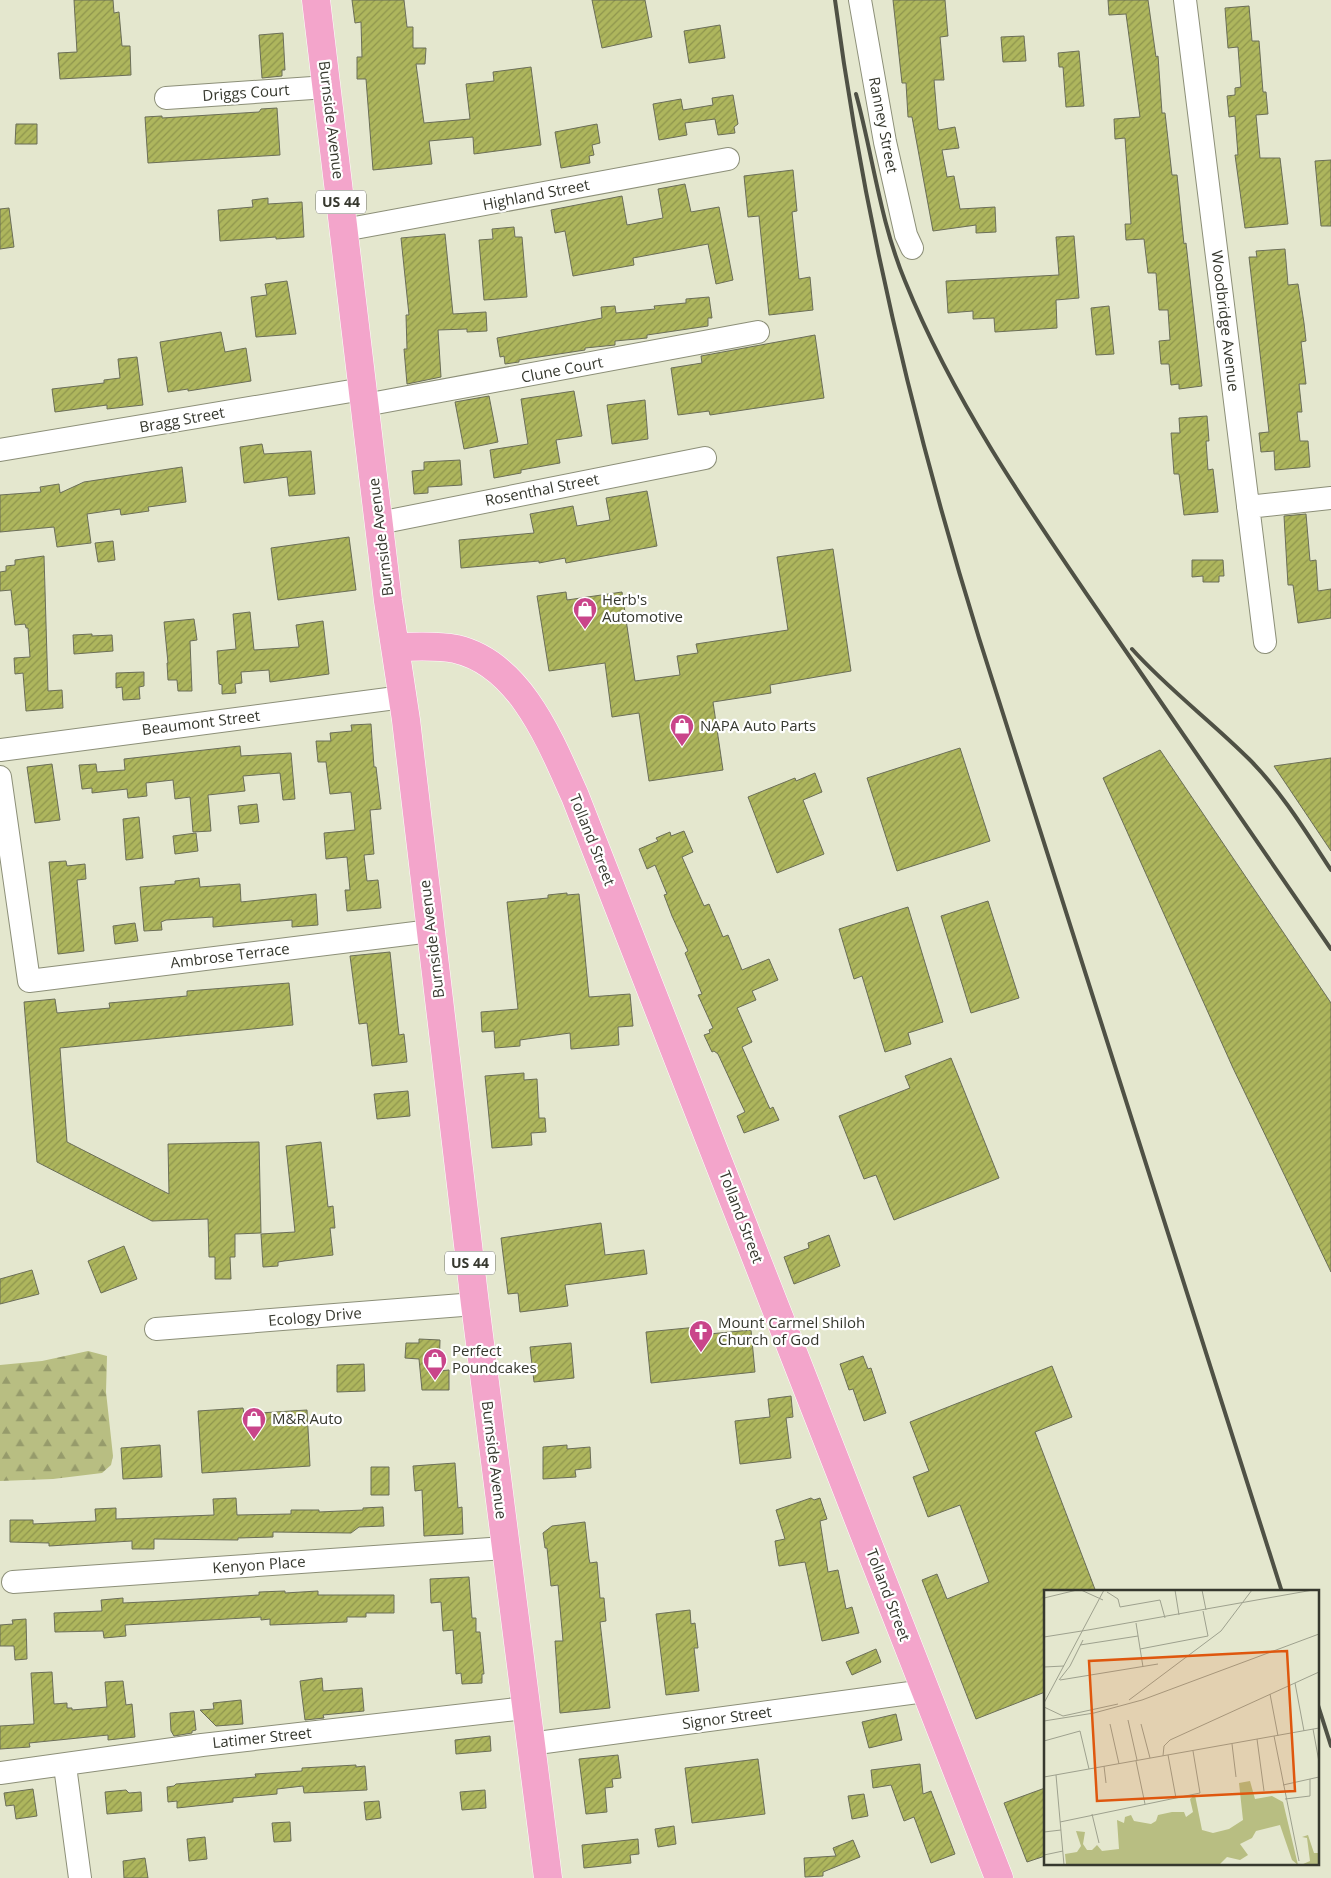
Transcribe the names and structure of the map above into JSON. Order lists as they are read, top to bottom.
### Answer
{
  "streets": {
    "main road": ["Burnside Avenue", "US 44", "Tolland Street"],
    "street": [
      "Driggs Court",
      "Ranney Street",
      "Highland Street",
      "Woodbridge Avenue",
      "Clune Court",
      "Bragg Street",
      "Rosenthal Street",
      "Beaumont Street",
      "Ambrose Terrace",
      "Ecology Drive",
      "Kenyon Place",
      "Signor Street",
      "Latimer Street"
    ]
  },
  "crossings": [
    ["Driggs Court", "Burnside Avenue"],
    ["Burnside Avenue", "Highland Street"],
    ["Burnside Avenue", "Clune Court"],
    ["Burnside Avenue", "Bragg Street"],
    ["Burnside Avenue", "Rosenthal Street"],
    ["Burnside Avenue", "Beaumont Street"],
    ["Burnside Avenue", "Tolland Street"],
    ["Burnside Avenue", "Ambrose Terrace"],
    ["Burnside Avenue", "Ecology Drive"],
    ["Burnside Avenue", "Kenyon Place"],
    ["Burnside Avenue", "Signor Street"],
    ["Burnside Avenue", "Latimer Street"],
    ["Clune Court", "Bragg Street"],
    ["Tolland Street", "Signor Street"]
  ],
  "places": {
    "shop": [
      "Herb's Automotive",
      "NAPA Auto Parts",
      "Perfect Poundcakes",
      "M&R Auto"
    ],
    "church": ["Mount Carmel Shiloh Church of God"]
  }
}
